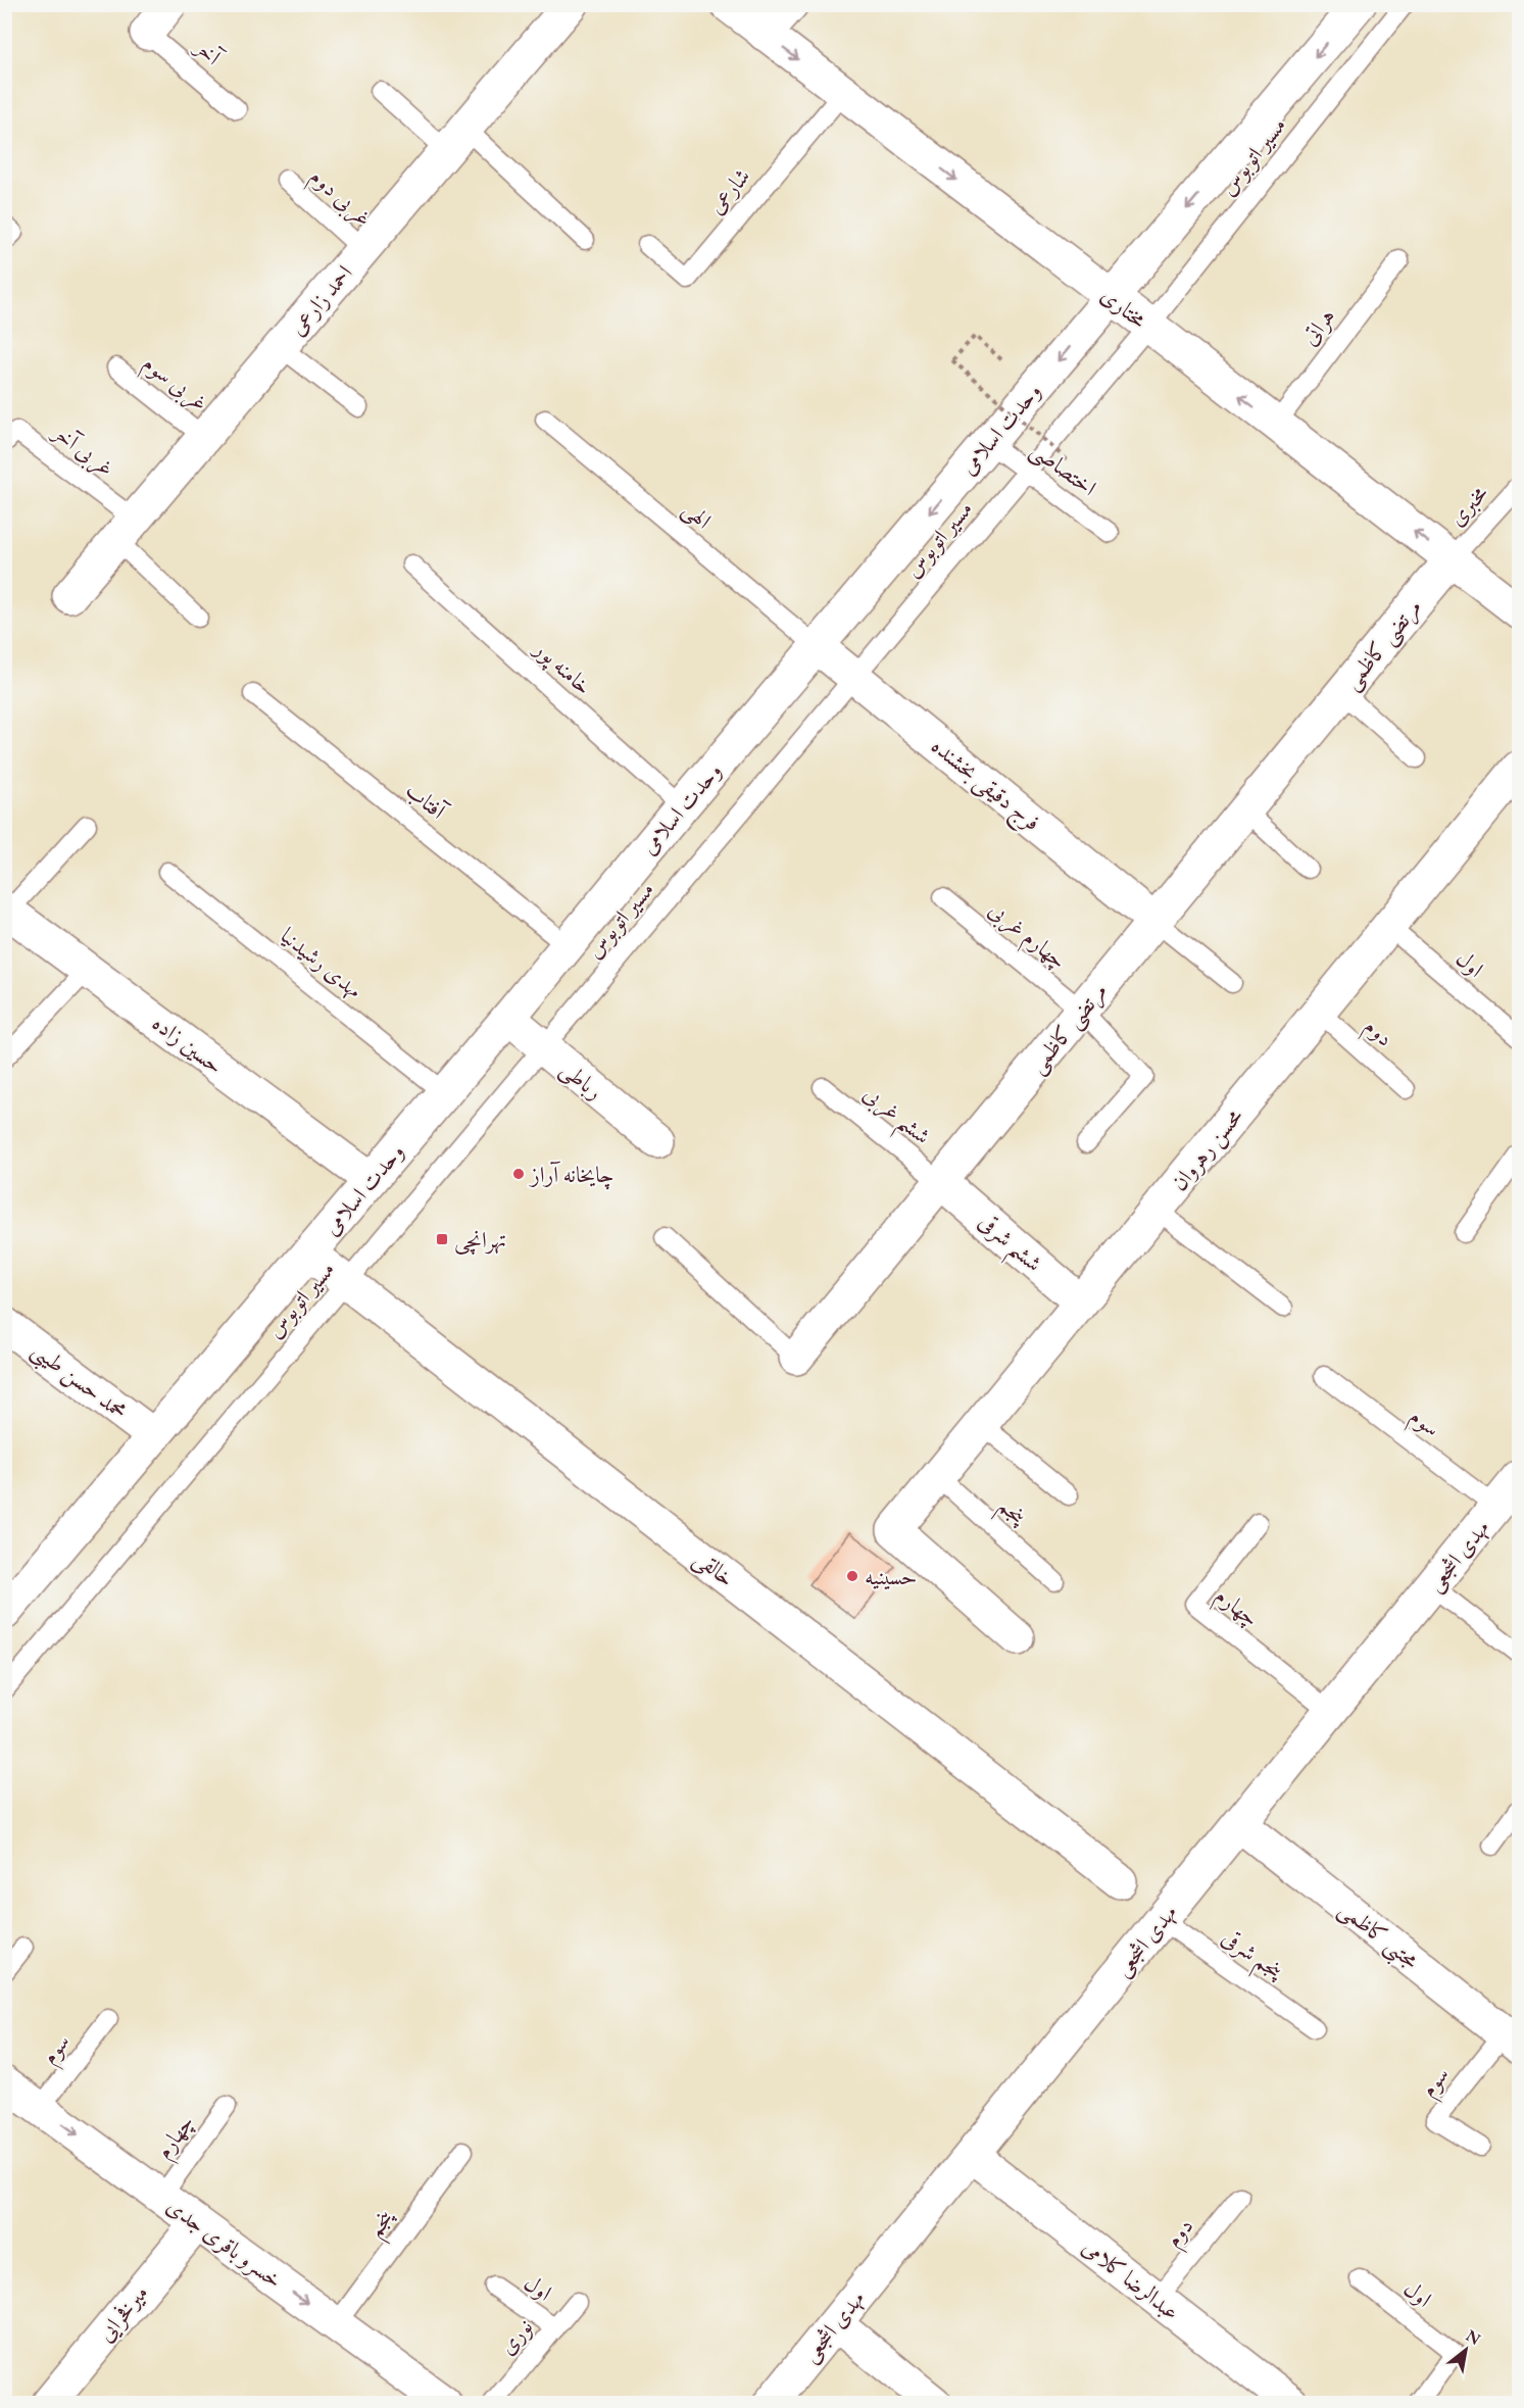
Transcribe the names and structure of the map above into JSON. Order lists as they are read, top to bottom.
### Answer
{
  "streets": {
    "street": [
      "احمد زارعی",
      "مختاری",
      "وحدت اسلامی",
      "مرتضی کاظمی",
      "فرج دقیقی بخشنده",
      "حسین زاده",
      "رباطی",
      "محسن رهروان",
      "ششم شرقی",
      "محمد حسن طیبی",
      "مهدی اشجعی",
      "خالقی",
      "مجتبی کاظمی",
      "خسرو باقری جدی",
      "عبدالرضا کلامی",
      "میرفخرایی"
    ],
    "lane": [
      "آخر",
      "مسیر اتوبوس",
      "شارعی",
      "غربی دوم",
      "هراتی",
      "غربی سوم",
      "غربی آخر",
      "اختصاصی",
      "مخبری",
      "الهی",
      "خامنه پور",
      "آفتاب",
      "چهارم غربی",
      "مهدی رشیدنیا",
      "اول",
      "دوم",
      "ششم غربی",
      "سوم",
      "پنجم",
      "چهارم",
      "پنجم شرقی",
      "نوری"
    ]
  },
  "crossings": [
    ["مسیر اتوبوس", "مختاری"],
    ["مسیر اتوبوس", "اختصاصی"],
    ["مسیر اتوبوس", "فرج دقیقی بخشنده"],
    ["مسیر اتوبوس", "رباطی"],
    ["مسیر اتوبوس", "خالقی"],
    ["شارعی", "مختاری"],
    ["غربی دوم", "احمد زارعی"],
    ["احمد زارعی", "غربی سوم"],
    ["احمد زارعی", "غربی آخر"],
    ["مختاری", "هراتی"],
    ["مختاری", "وحدت اسلامی"],
    ["مختاری", "مخبری"],
    ["مختاری", "مرتضی کاظمی"],
    ["وحدت اسلامی", "اختصاصی"],
    ["وحدت اسلامی", "الهی"],
    ["وحدت اسلامی", "خامنه پور"],
    ["وحدت اسلامی", "فرج دقیقی بخشنده"],
    ["وحدت اسلامی", "آفتاب"],
    ["وحدت اسلامی", "مهدی رشیدنیا"],
    ["وحدت اسلامی", "حسین زاده"],
    ["وحدت اسلامی", "رباطی"],
    ["وحدت اسلامی", "محمد حسن طیبی"],
    ["وحدت اسلامی", "خالقی"],
    ["مخبری", "مرتضی کاظمی"],
    ["الهی", "فرج دقیقی بخشنده"],
    ["مرتضی کاظمی", "فرج دقیقی بخشنده"],
    ["مرتضی کاظمی", "چهارم غربی"],
    ["مرتضی کاظمی", "ششم غربی"],
    ["مرتضی کاظمی", "ششم شرقی"],
    ["اول", "محسن رهروان"],
    ["اول", "نوری"],
    ["دوم", "محسن رهروان"],
    ["دوم", "عبدالرضا کلامی"],
    ["ششم غربی", "ششم شرقی"],
    ["محسن رهروان", "ششم شرقی"],
    ["محسن رهروان", "پنجم"],
    ["سوم", "مهدی اشجعی"],
    ["سوم", "مجتبی کاظمی"],
    ["سوم", "خسرو باقری جدی"],
    ["پنجم", "خسرو باقری جدی"],
    ["مهدی اشجعی", "چهارم"],
    ["مهدی اشجعی", "مجتبی کاظمی"],
    ["مهدی اشجعی", "پنجم شرقی"],
    ["مهدی اشجعی", "عبدالرضا کلامی"],
    ["چهارم", "خسرو باقری جدی"],
    ["خسرو باقری جدی", "میرفخرایی"]
  ],
  "one_way": ["وحدت اسلامی", "خسرو باقری جدی"],
  "places": {
    "other": ["چایخانه آراز", "حسینیه"],
    "transit": ["تهرانچی"]
  },
  "north": "top right"
}
